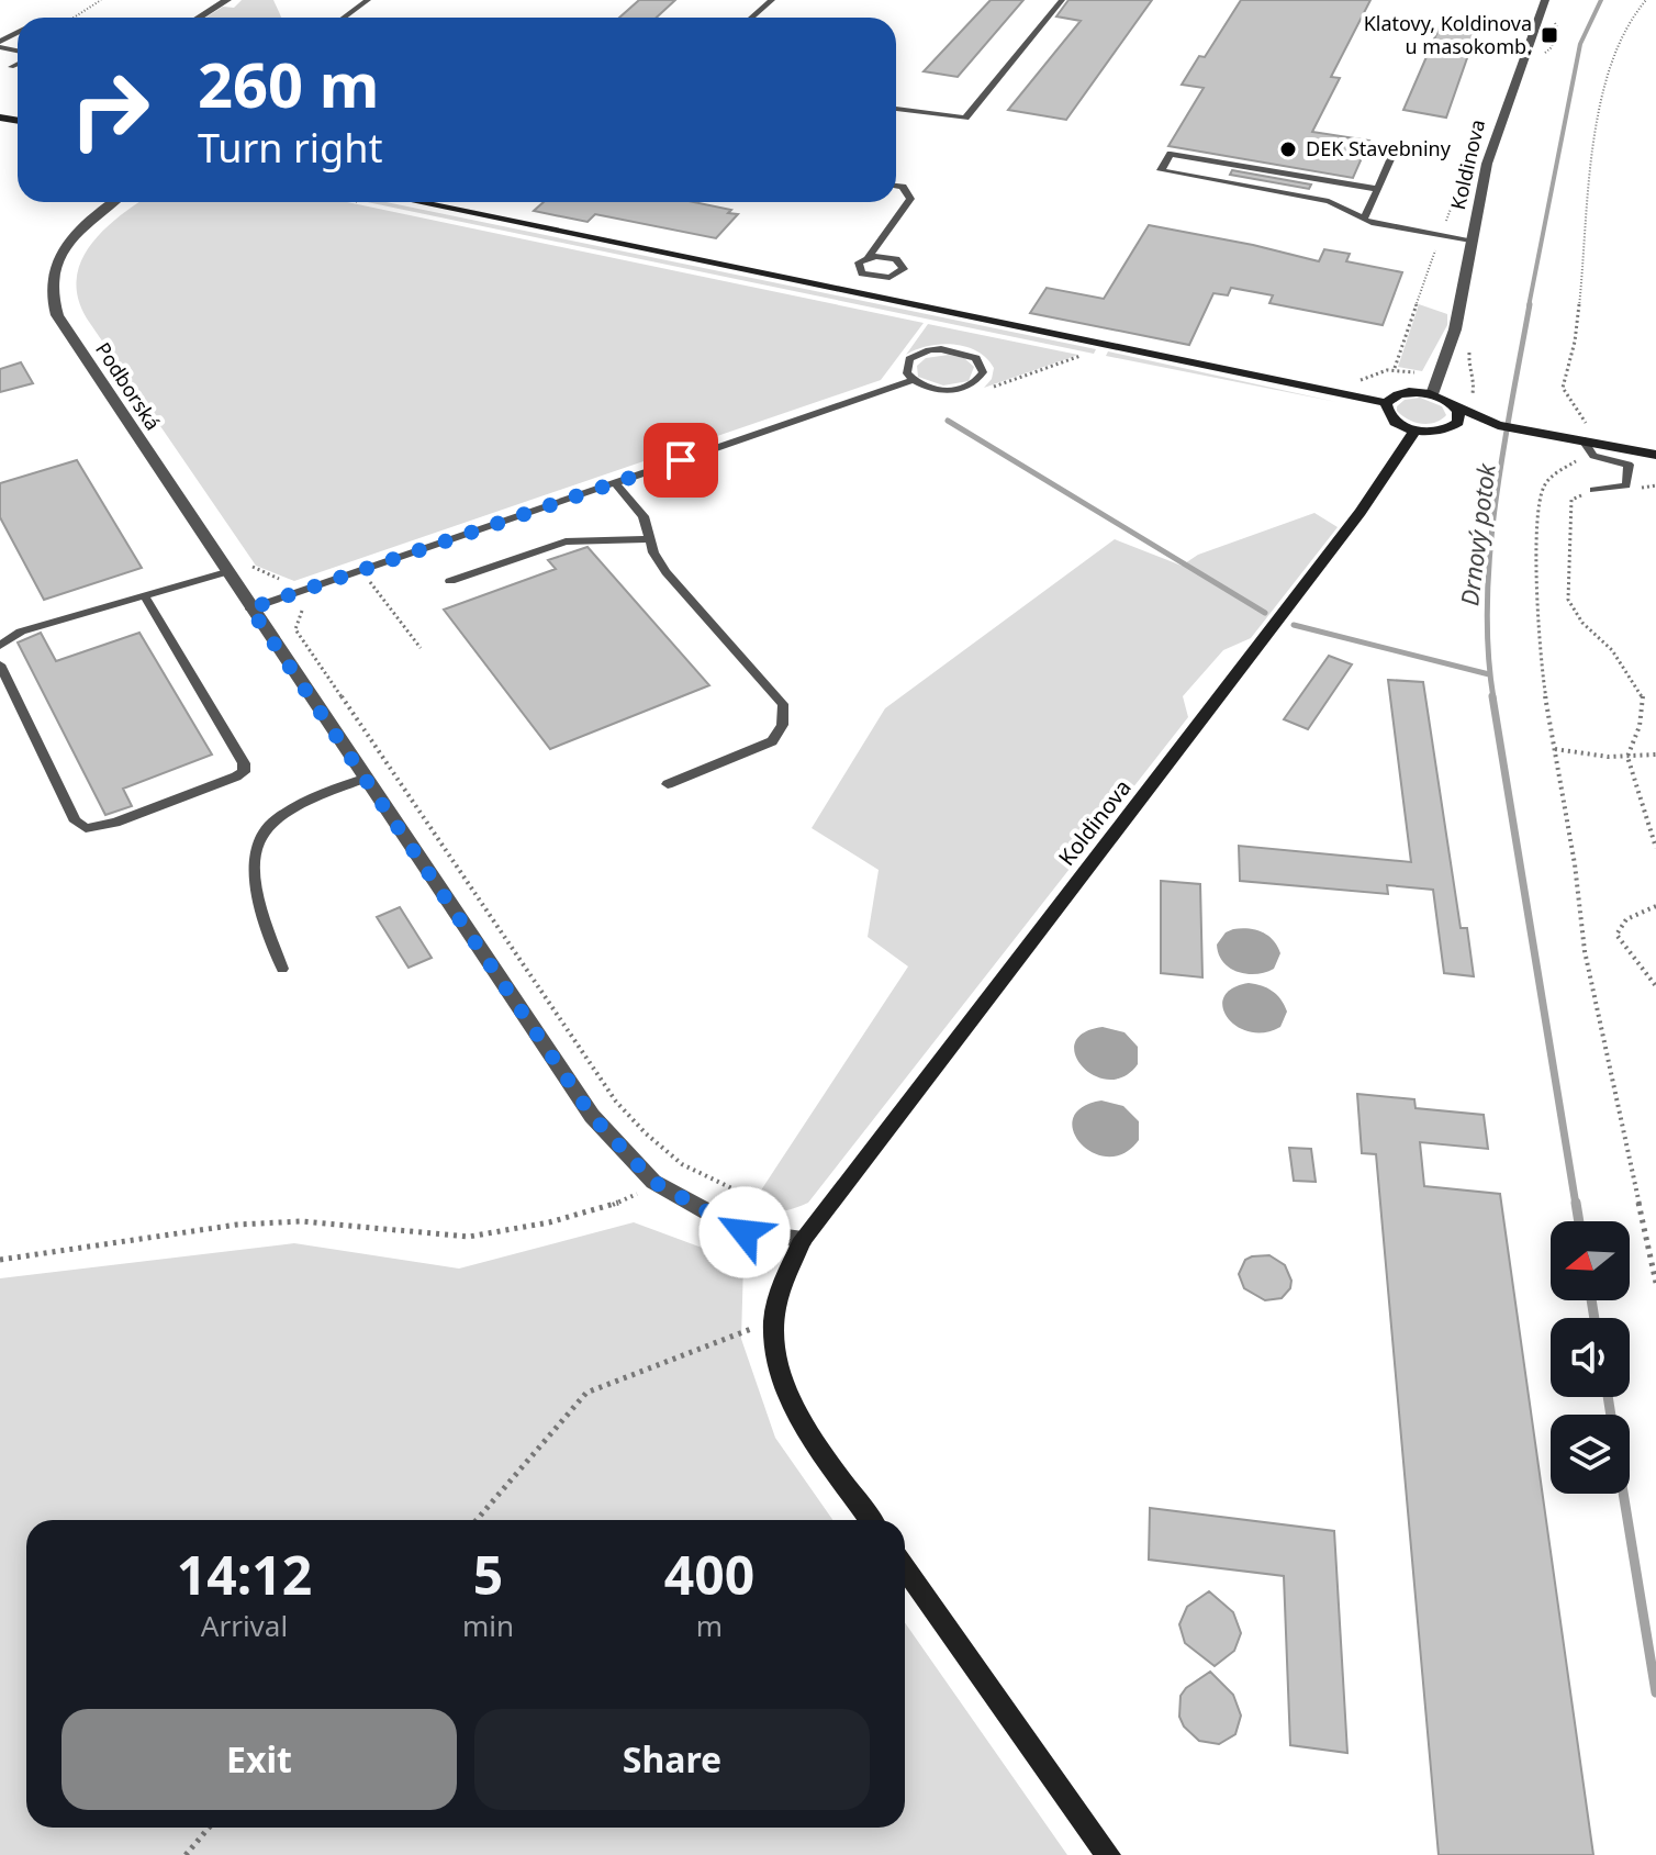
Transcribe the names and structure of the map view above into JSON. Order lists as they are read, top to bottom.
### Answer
{
  "streets": {
    "main road": ["Koldinova"],
    "street": ["Podborská"]
  },
  "water": ["Drnový potok"],
  "places": {
    "transit": ["Klatovy, Koldinova u masokomb."],
    "other": ["DEK Stavebniny"]
  },
  "north": "left",
  "page": {
    "turn": ["260 m", "Turn right"],
    "eta": [
      "14:12",
      "Arrival",
      "5",
      "min",
      "400",
      "m"
    ],
    "buttons": ["Exit", "Share"]
  }
}
